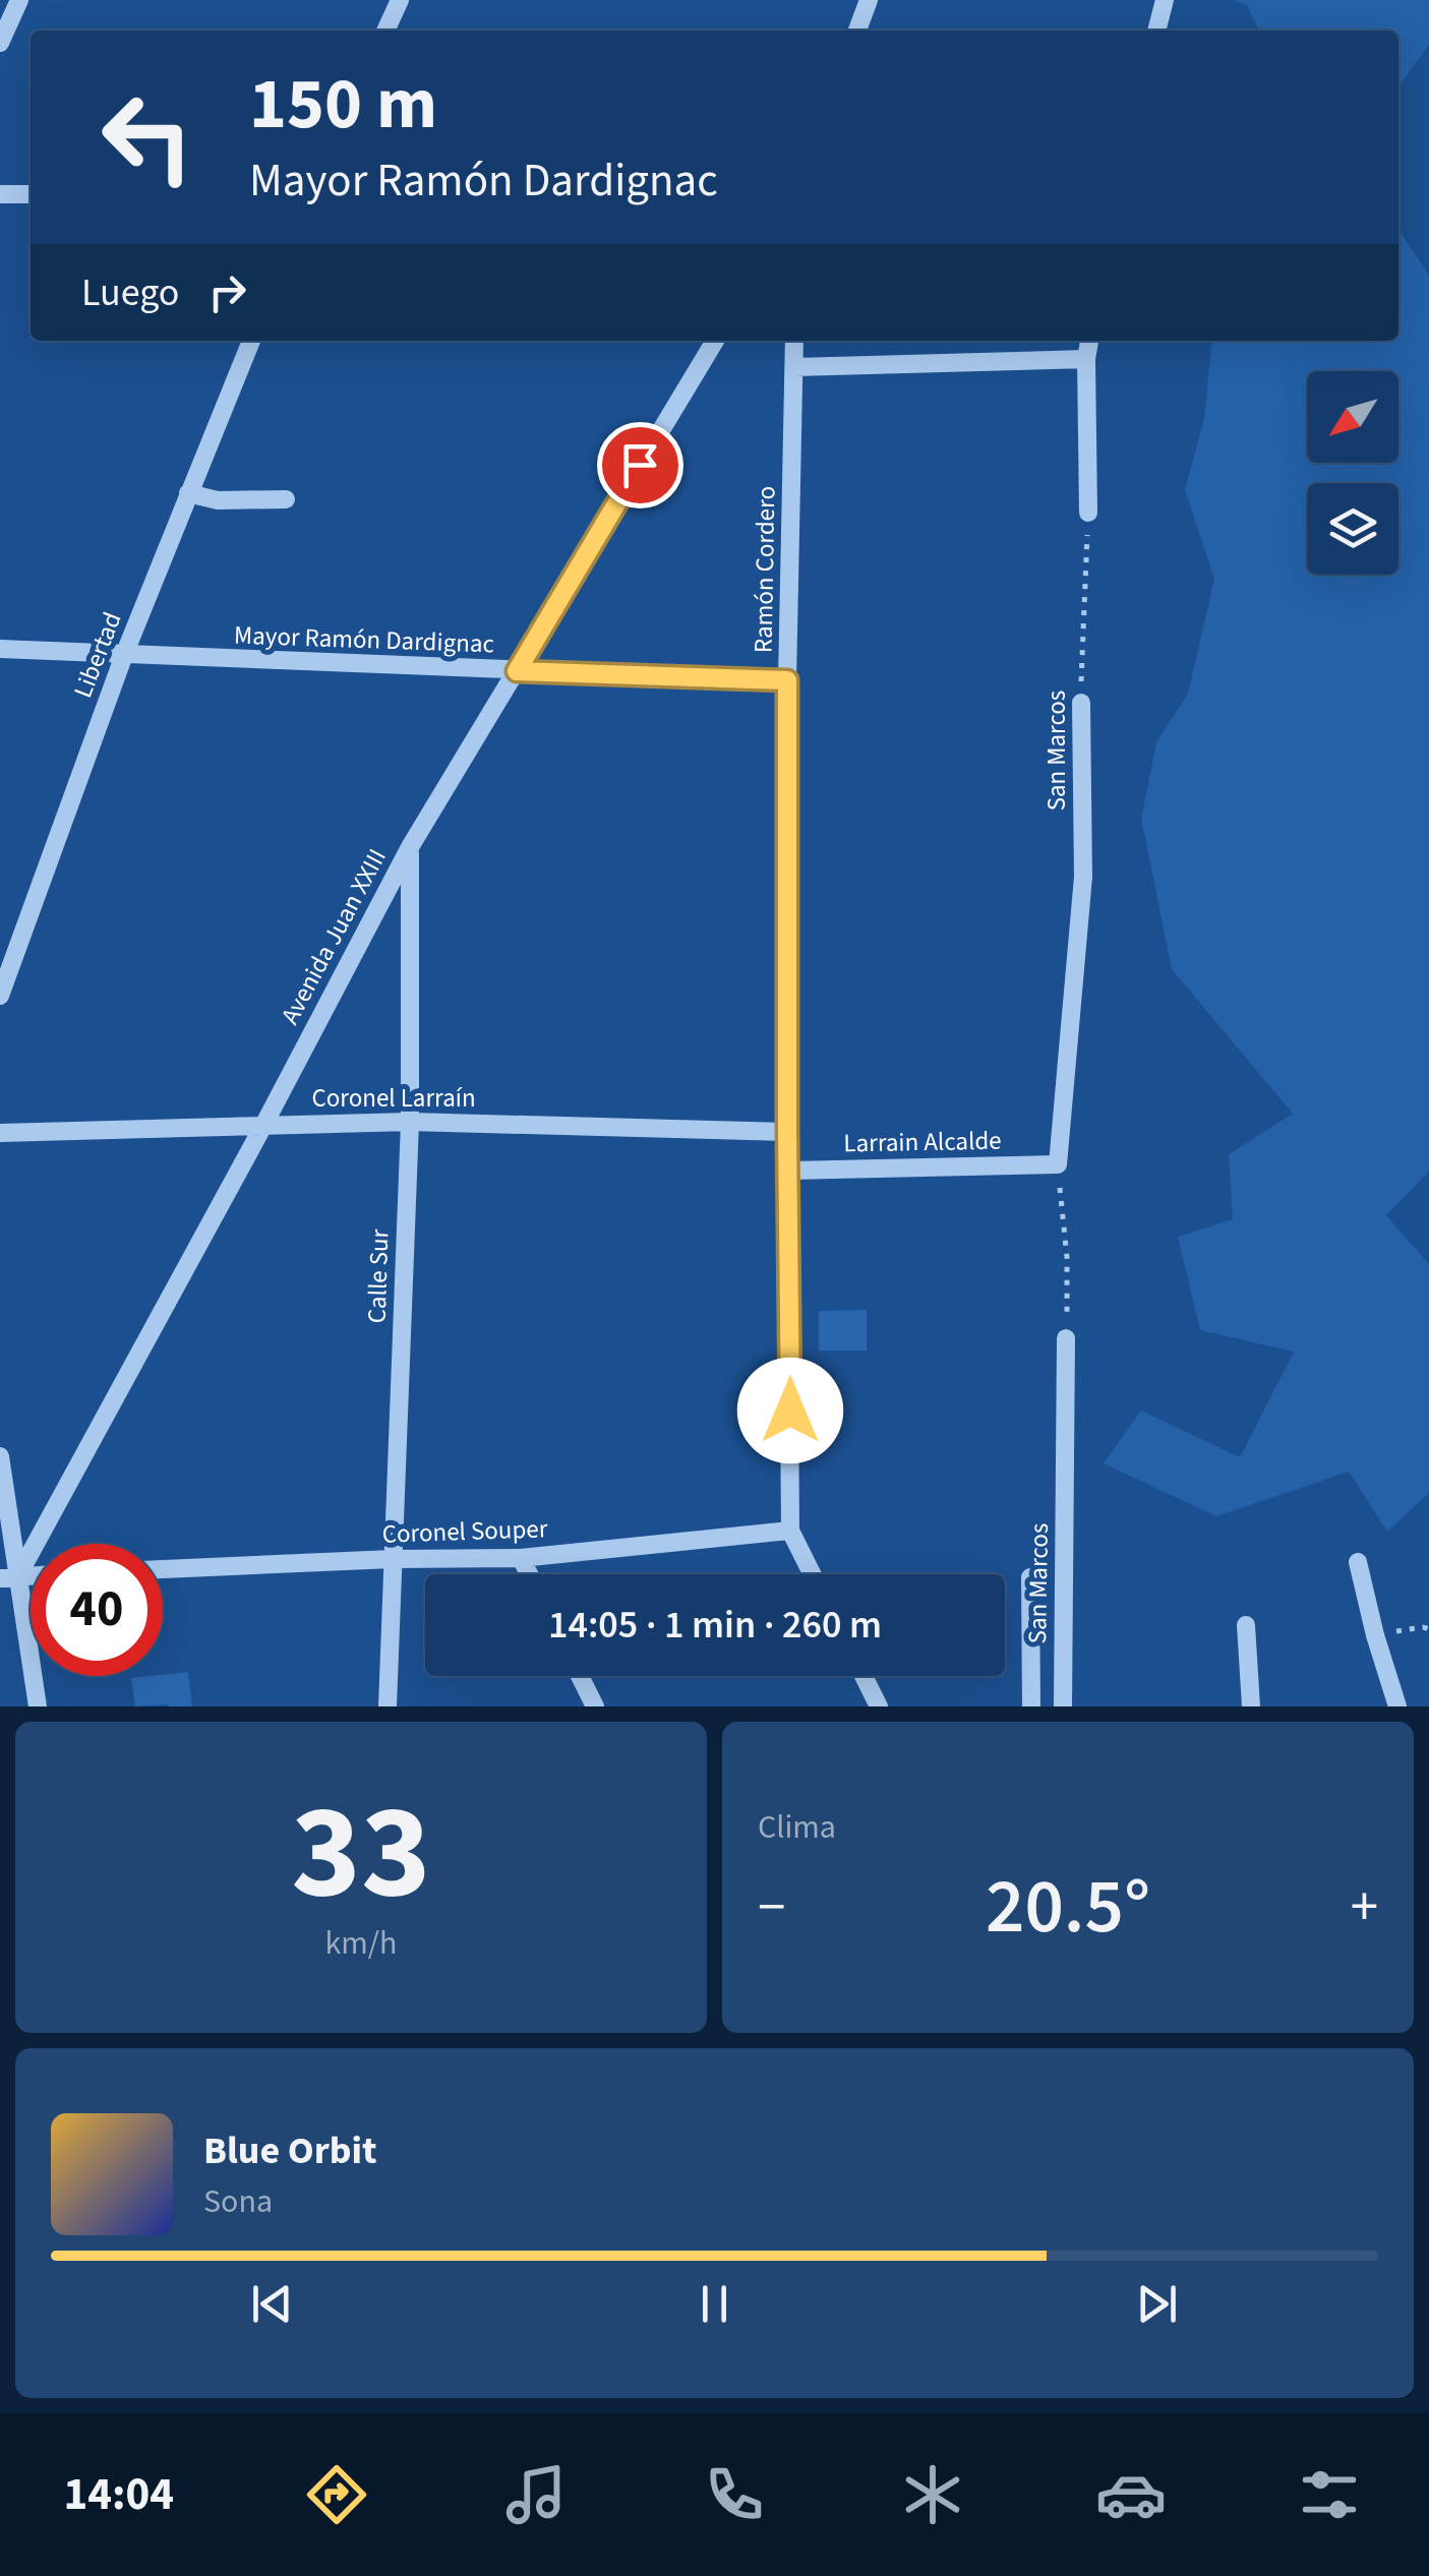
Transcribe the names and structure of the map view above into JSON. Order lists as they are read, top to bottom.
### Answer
{
  "streets": {
    "street": [
      "Ramón Cordero",
      "Mayor Ramón Dardignac",
      "Libertad",
      "San Marcos",
      "Avenida Juan XXIII",
      "Coronel Larraín",
      "Larrain Alcalde",
      "Calle Sur",
      "Coronel Souper"
    ]
  },
  "crossings": [
    ["Ramón Cordero", "Mayor Ramón Dardignac"],
    ["Ramón Cordero", "Coronel Larraín"],
    ["Ramón Cordero", "Larrain Alcalde"],
    ["Ramón Cordero", "Coronel Souper"],
    ["Mayor Ramón Dardignac", "Libertad"],
    ["Mayor Ramón Dardignac", "Avenida Juan XXIII"],
    ["San Marcos", "Larrain Alcalde"],
    ["Avenida Juan XXIII", "Coronel Larraín"],
    ["Avenida Juan XXIII", "Calle Sur"],
    ["Coronel Larraín", "Calle Sur"],
    ["Calle Sur", "Coronel Souper"]
  ],
  "north": "bottom left",
  "page": {
    "turn": ["150 m", "Mayor Ramón Dardignac"],
    "then": "Luego",
    "limit": "40",
    "trip": "14:05 · 1 min · 260 m",
    "tile": [
      ["33", "km/h"],
      "Clima"
    ],
    "heat": ["−", "20.5°", "+"],
    "song": ["Blue Orbit", "Sona"],
    "tabs": "14:04"
  }
}
